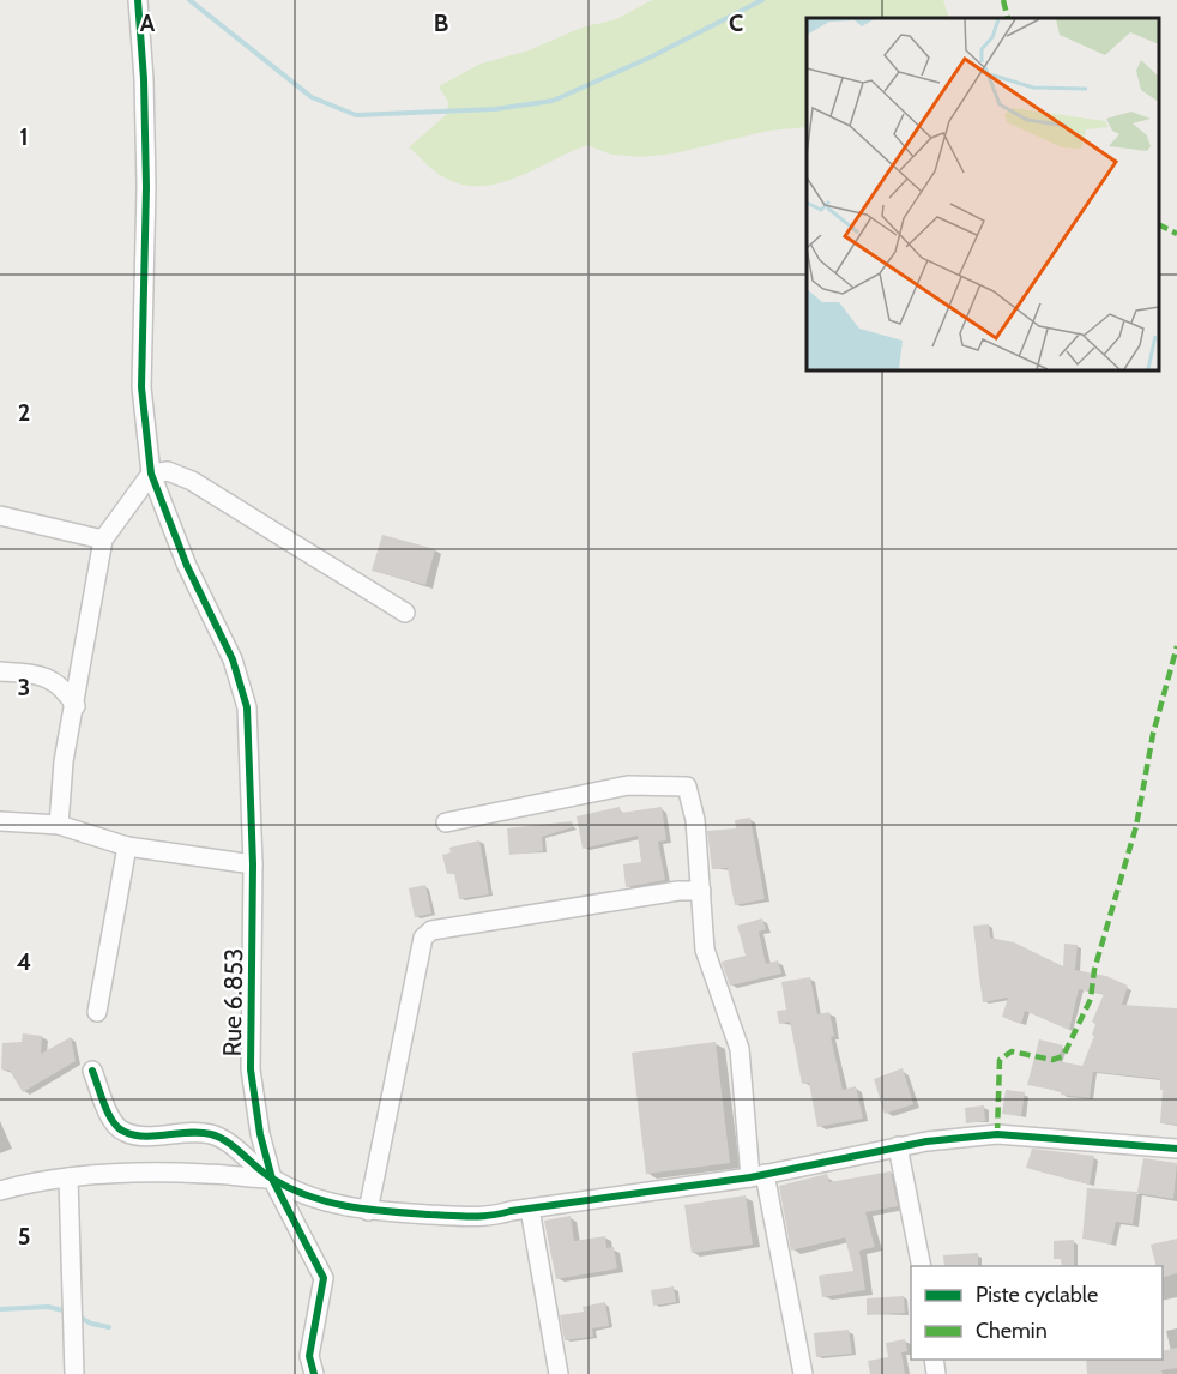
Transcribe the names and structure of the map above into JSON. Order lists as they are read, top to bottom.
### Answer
{
  "streets": {
    "street": ["Rue 6.853"]
  },
  "legend": ["Piste cyclable", "Chemin"],
  "grid": {
    "columns": ["A", "B", "C"],
    "rows": [
      "1",
      "2",
      "3",
      "4",
      "5"
    ]
  }
}
